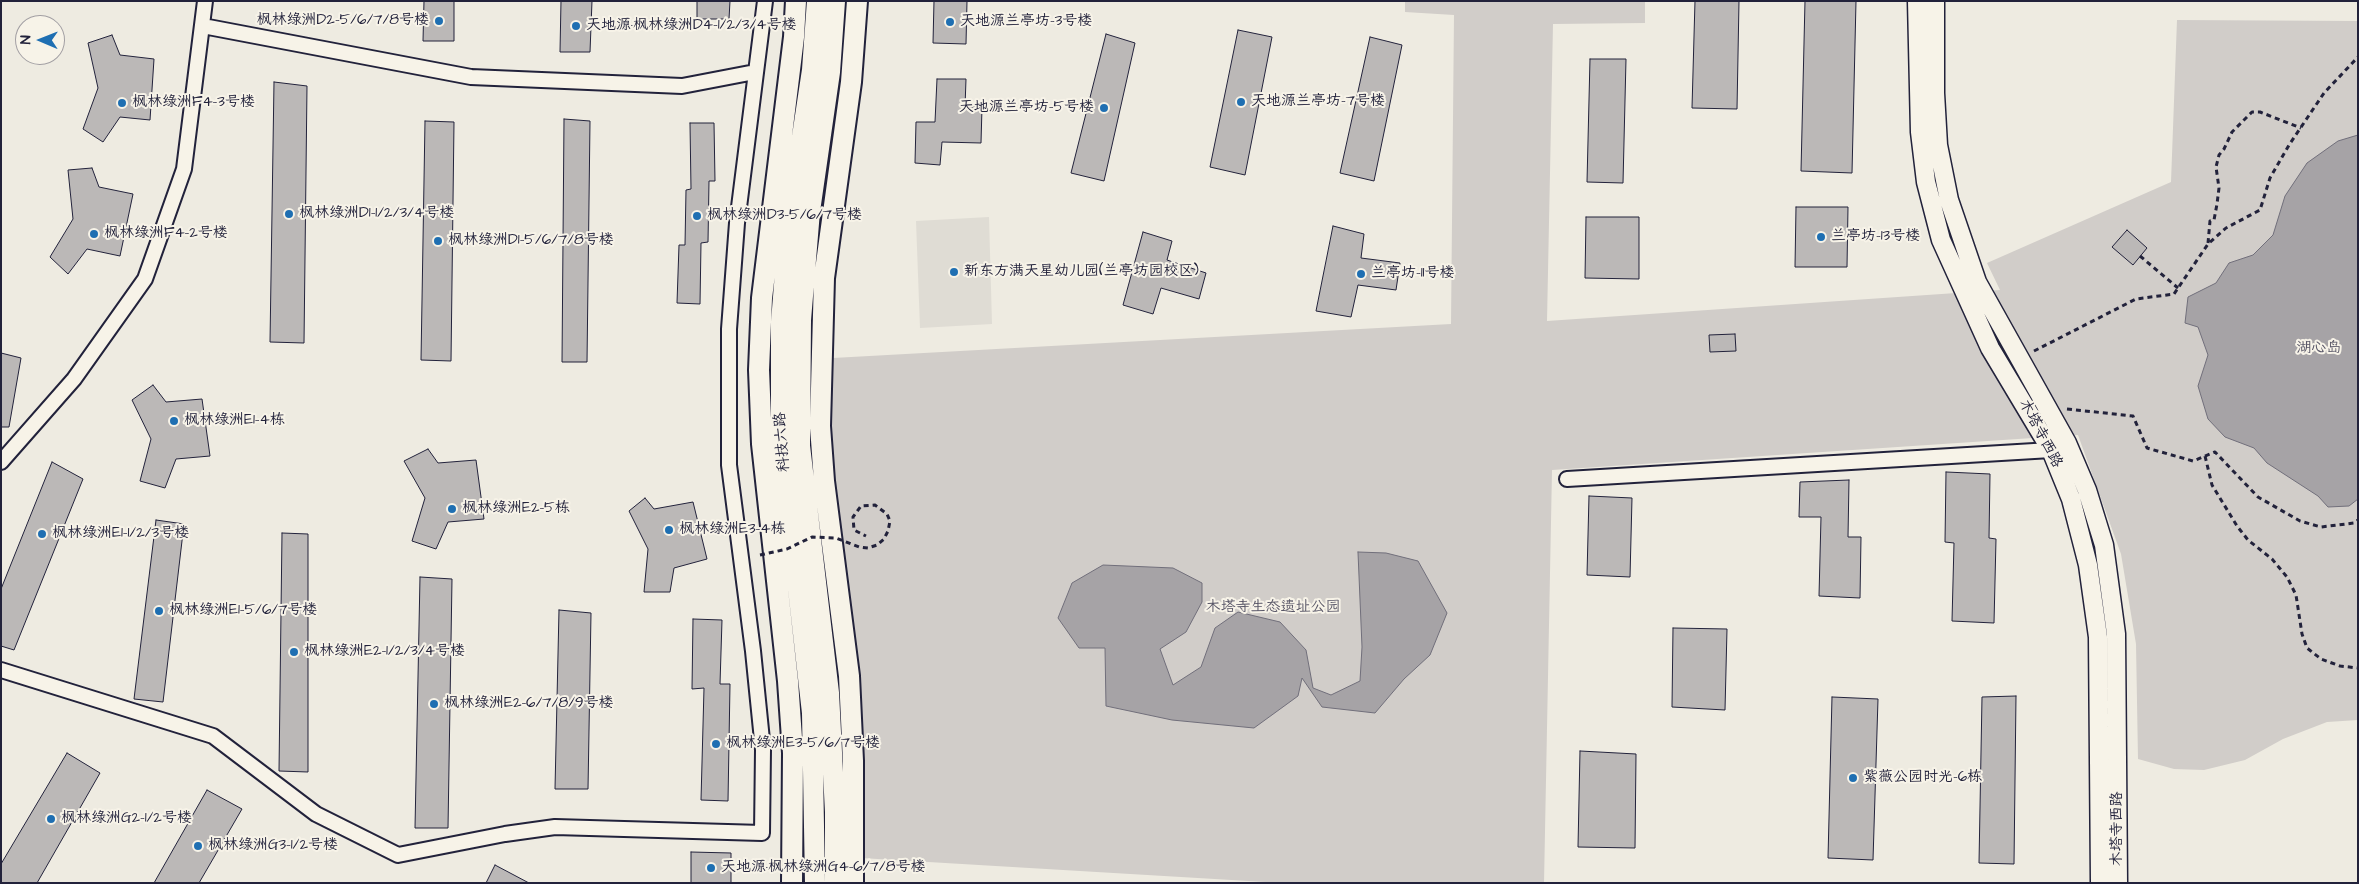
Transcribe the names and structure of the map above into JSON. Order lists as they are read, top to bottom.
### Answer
{
  "streets": {
    "main road": ["科技六路"],
    "street": ["木塔寺西路"]
  },
  "parks": ["湖心岛", "木塔寺生态遗址公园"],
  "places": [
    "枫林绿洲D2-5/6/7/8号楼",
    "天地源兰亭坊-3号楼",
    "天地源·枫林绿洲D4-1/2/3/4号楼",
    "天地源兰亭坊-7号楼",
    "枫林绿洲F4-3号楼",
    "天地源兰亭坊-5号楼",
    "枫林绿洲D1-1/2/3/4号楼",
    "枫林绿洲D3-5/6/7号楼",
    "枫林绿洲F4-2号楼",
    "兰亭坊-13号楼",
    "枫林绿洲D1-5/6/7/8号楼",
    "新东方满天星幼儿园(兰亭坊园校区)",
    "兰亭坊-11号楼",
    "枫林绿洲E1-4栋",
    "枫林绿洲E2-5栋",
    "枫林绿洲E3-4栋",
    "枫林绿洲E1-1/2/3号楼",
    "枫林绿洲E1-5/6/7号楼",
    "枫林绿洲E2-1/2/3/4号楼",
    "枫林绿洲E2-6/7/8/9号楼",
    "枫林绿洲E3-5/6/7号楼",
    "紫薇公园时光-6栋",
    "枫林绿洲G2-1/2号楼",
    "枫林绿洲G3-1/2号楼",
    "天地源·枫林绿洲G4-6/7/8号楼"
  ],
  "north": "left"
}
